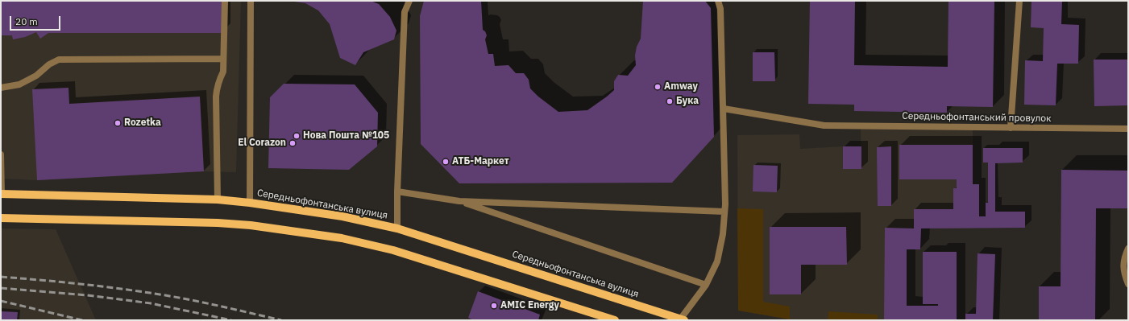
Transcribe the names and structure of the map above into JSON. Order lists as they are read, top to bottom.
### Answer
{
  "streets": {
    "main road": ["Середньофонтанська вулиця"],
    "street": ["Середньофонтанський провулок"]
  },
  "places": [
    "Amway",
    "Бука",
    "Rozetka",
    "Нова Пошта №105",
    "El Corazon",
    "АТБ-Маркет",
    "AMIC Energy"
  ],
  "scale_bar": "20 m"
}
